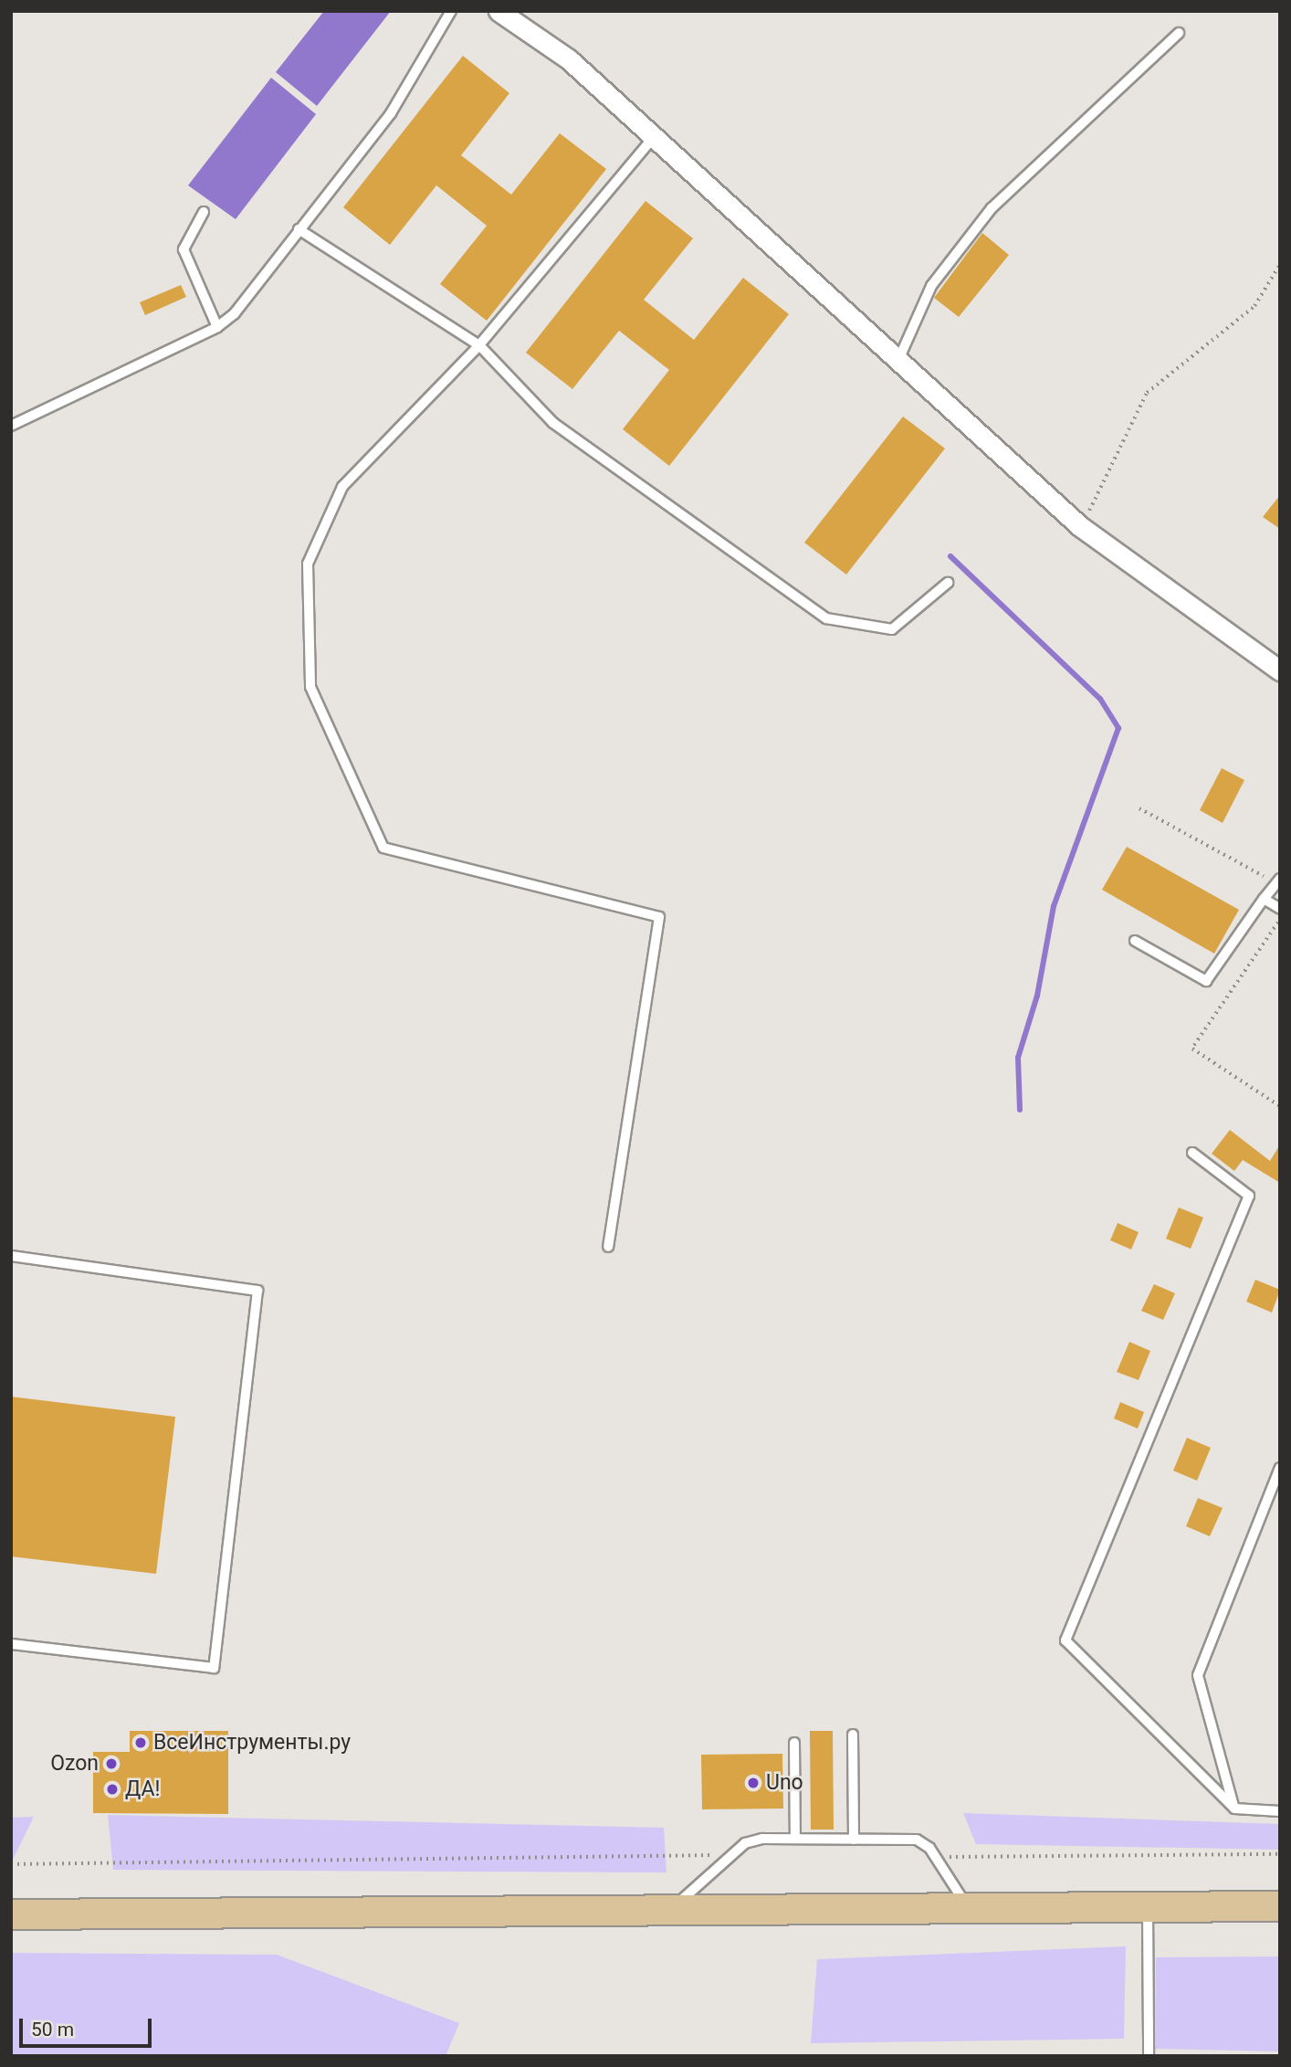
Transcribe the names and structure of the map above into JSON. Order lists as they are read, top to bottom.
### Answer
{
  "places": [
    "ВсеИнструменты.ру",
    "Ozon",
    "Uno",
    "ДА!"
  ],
  "scale_bar": "50 m"
}
